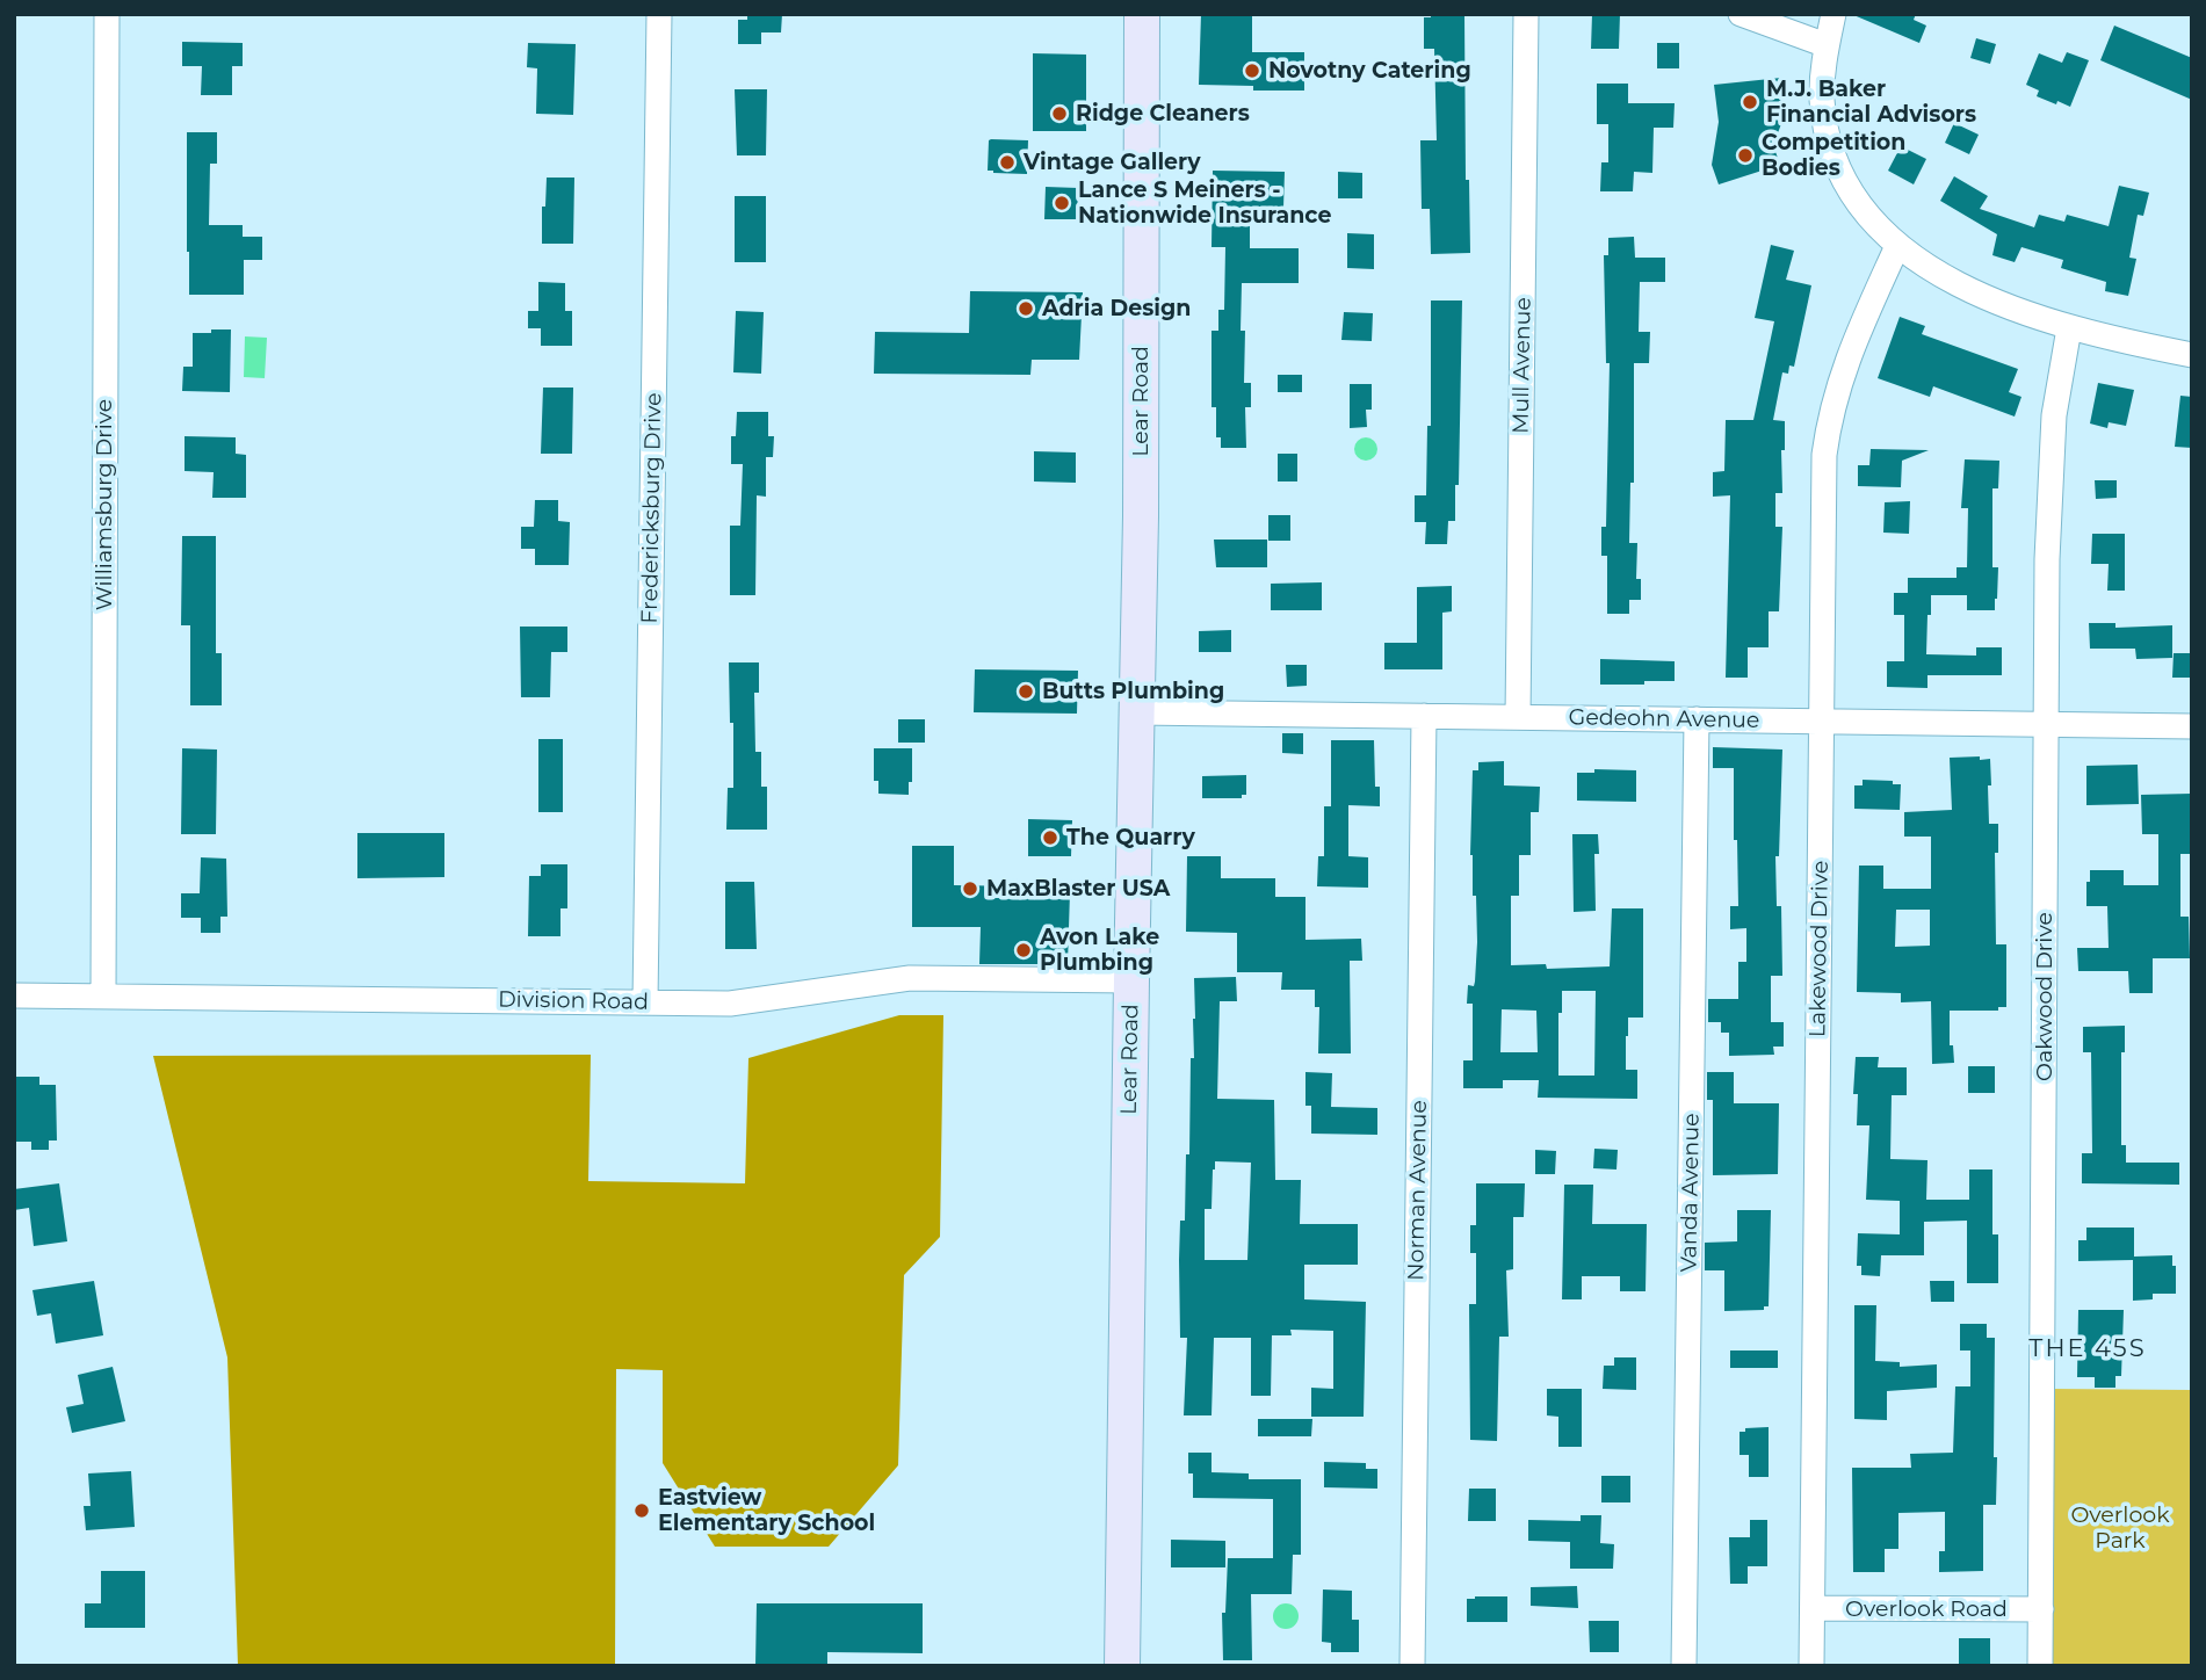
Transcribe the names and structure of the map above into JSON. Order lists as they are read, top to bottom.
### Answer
{
  "streets": {
    "street": [
      "Mull Avenue",
      "Lear Road",
      "Williamsburg Drive",
      "Fredericksburg Drive",
      "Gedeohn Avenue",
      "Lakewood Drive",
      "Oakwood Drive",
      "Division Road",
      "Norman Avenue",
      "Vanda Avenue",
      "Overlook Road"
    ]
  },
  "crossings": [
    ["Mull Avenue", "Gedeohn Avenue"],
    ["Lear Road", "Gedeohn Avenue"],
    ["Lear Road", "Division Road"],
    ["Williamsburg Drive", "Division Road"],
    ["Fredericksburg Drive", "Division Road"],
    ["Gedeohn Avenue", "Lakewood Drive"],
    ["Gedeohn Avenue", "Oakwood Drive"],
    ["Gedeohn Avenue", "Norman Avenue"],
    ["Gedeohn Avenue", "Vanda Avenue"],
    ["Lakewood Drive", "Overlook Road"],
    ["Oakwood Drive", "Overlook Road"]
  ],
  "districts": ["THE 45S"],
  "parks": ["Overlook Park"],
  "places": [
    "Novotny Catering",
    "M.J. Baker Financial Advisors",
    "Ridge Cleaners",
    "Competition Bodies",
    "Vintage Gallery",
    "Lance S Meiners - Nationwide Insurance",
    "Adria Design",
    "Butts Plumbing",
    "The Quarry",
    "MaxBlaster USA",
    "Avon Lake Plumbing",
    "Eastview Elementary School"
  ]
}
